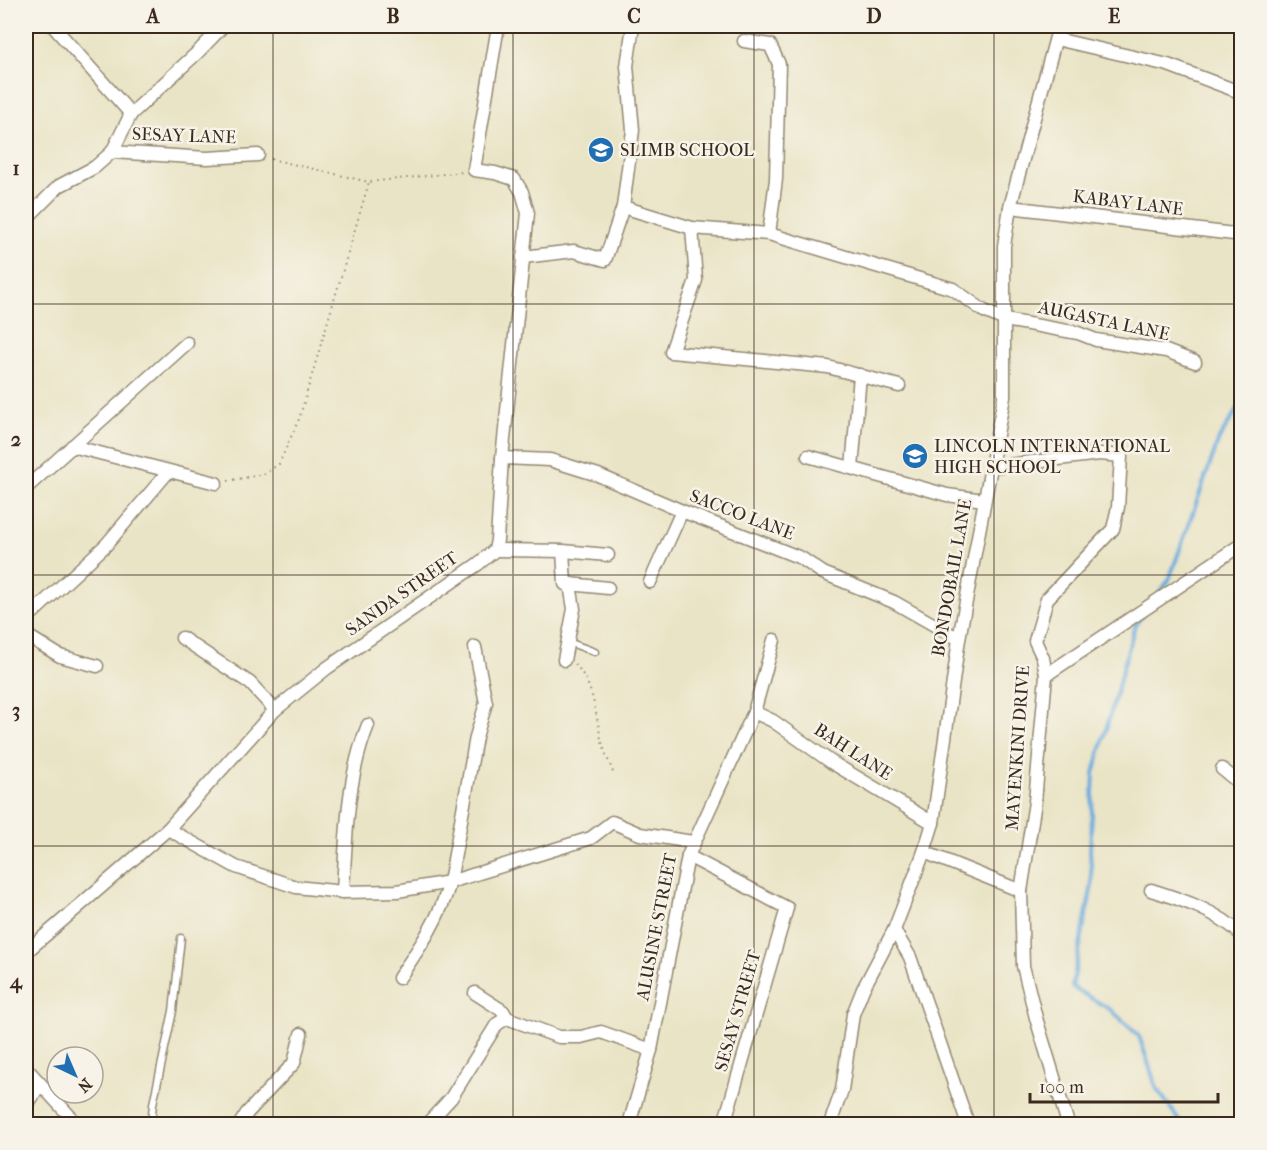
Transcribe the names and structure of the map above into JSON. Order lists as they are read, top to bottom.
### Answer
{
  "streets": {
    "street": [
      "SESAY LANE",
      "KABAY LANE",
      "AUGASTA LANE",
      "SACCO LANE",
      "BONDOBAIL LANE",
      "SANDA STREET",
      "MAYENKINI DRIVE",
      "BAH LANE",
      "ALUSINE STREET",
      "SESAY STREET"
    ]
  },
  "crossings": [
    ["KABAY LANE", "BONDOBAIL LANE"],
    ["AUGASTA LANE", "BONDOBAIL LANE"],
    ["SACCO LANE", "BONDOBAIL LANE"],
    ["BONDOBAIL LANE", "MAYENKINI DRIVE"],
    ["BONDOBAIL LANE", "BAH LANE"],
    ["BAH LANE", "ALUSINE STREET"],
    ["ALUSINE STREET", "SESAY STREET"]
  ],
  "places": {
    "school or university": ["SLIMB SCHOOL", "LINCOLN INTERNATIONAL HIGH SCHOOL"]
  },
  "scale_bar": "100 m",
  "north": "bottom right",
  "grid": {
    "columns": [
      "A",
      "B",
      "C",
      "D",
      "E"
    ],
    "rows": [
      "1",
      "2",
      "3",
      "4"
    ]
  }
}
